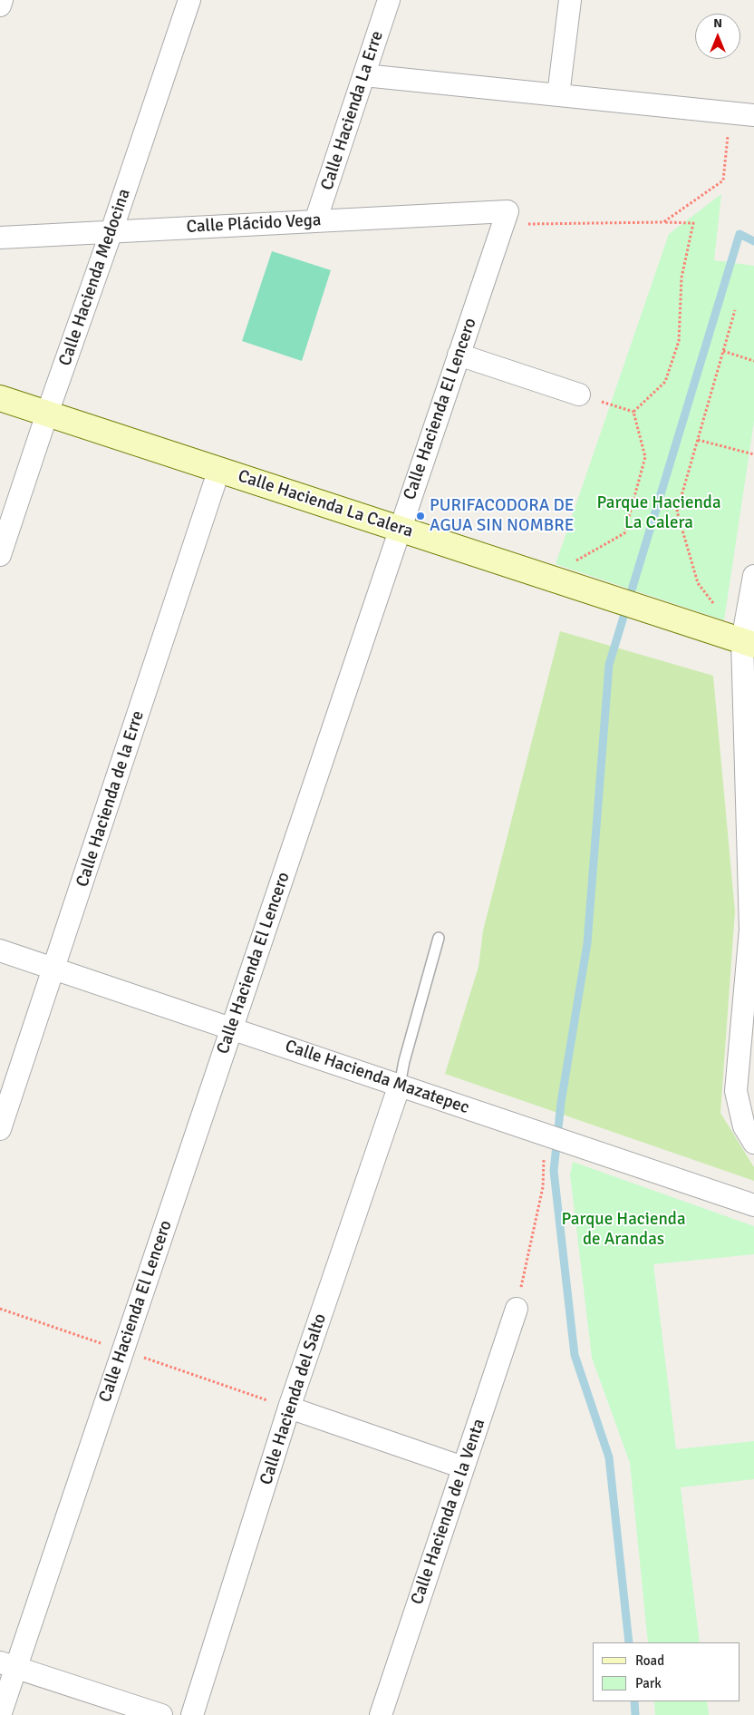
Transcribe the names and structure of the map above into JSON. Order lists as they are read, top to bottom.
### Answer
{
  "streets": {
    "street": [
      "Calle Hacienda La Erre",
      "Calle Plácido Vega",
      "Calle Hacienda Medocina",
      "Calle Hacienda El Lencero",
      "Calle Hacienda La Calera",
      "Calle Hacienda de la Erre",
      "Calle Hacienda Mazatepec",
      "Calle Hacienda del Salto",
      "Calle Hacienda de la Venta"
    ]
  },
  "crossings": [
    ["Calle Hacienda La Erre", "Calle Plácido Vega"],
    ["Calle Plácido Vega", "Calle Hacienda Medocina"],
    ["Calle Plácido Vega", "Calle Hacienda El Lencero"],
    ["Calle Hacienda Medocina", "Calle Hacienda La Calera"],
    ["Calle Hacienda El Lencero", "Calle Hacienda La Calera"],
    ["Calle Hacienda El Lencero", "Calle Hacienda Mazatepec"],
    ["Calle Hacienda La Calera", "Calle Hacienda de la Erre"],
    ["Calle Hacienda de la Erre", "Calle Hacienda Mazatepec"],
    ["Calle Hacienda Mazatepec", "Calle Hacienda del Salto"]
  ],
  "parks": ["Parque Hacienda La Calera", "Parque Hacienda de Arandas"],
  "places": ["PURIFACODORA DE AGUA SIN NOMBRE"],
  "legend": ["Road", "Park"],
  "north": "top"
}
